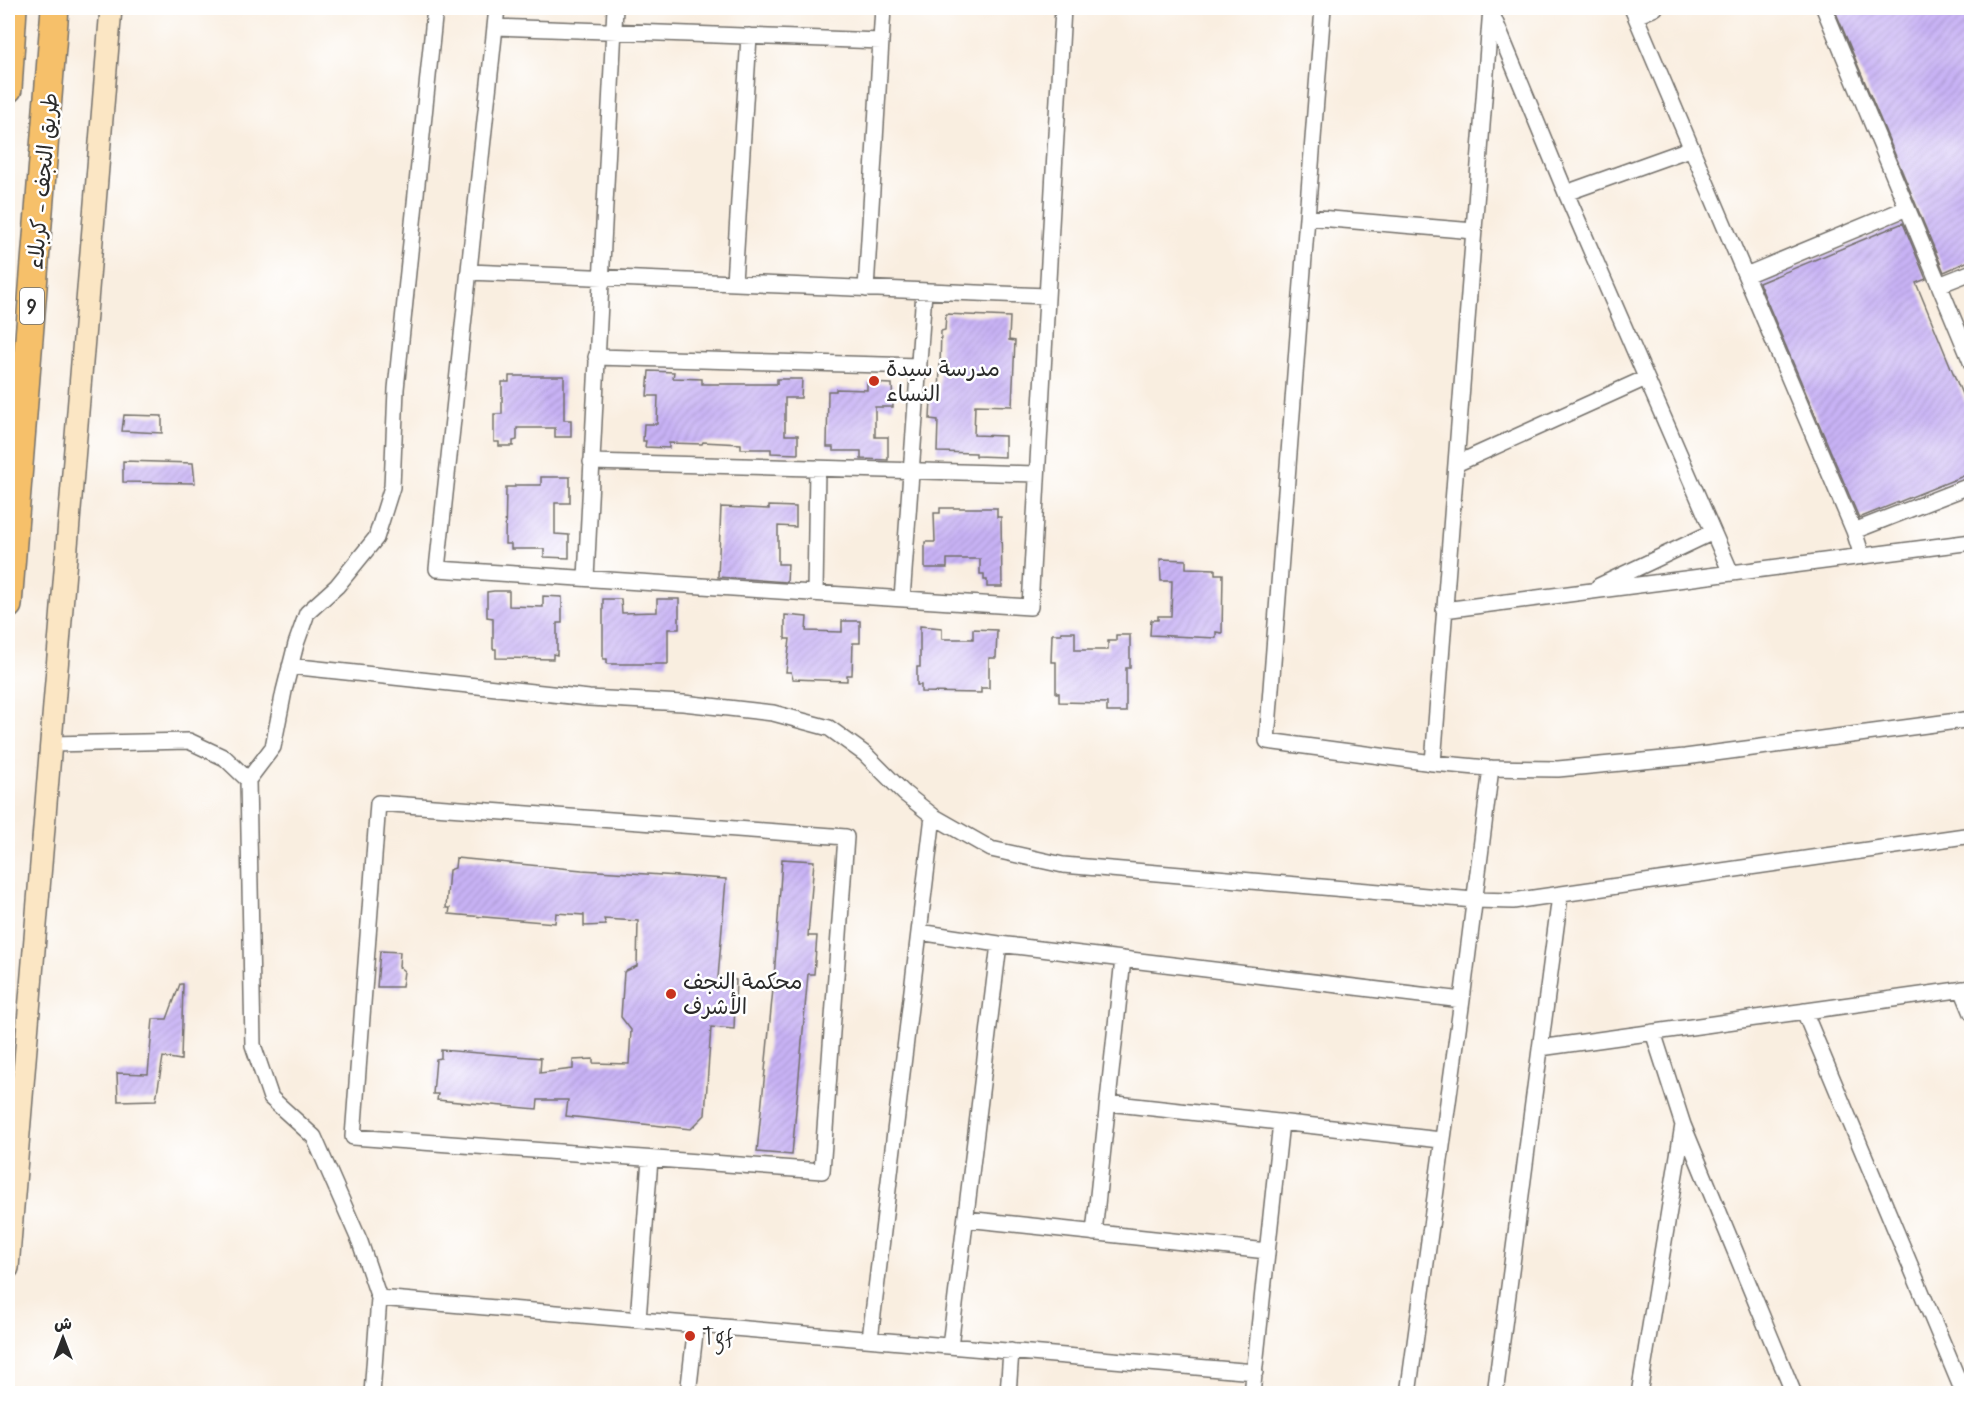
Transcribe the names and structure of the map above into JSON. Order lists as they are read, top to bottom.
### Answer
{
  "streets": {
    "highway": ["طريق النجف - کربلاء", "9"]
  },
  "places": ["مدرسة سيدة النساء", "محكمة النجف الأشرف", "Tgf"],
  "north": "top"
}
